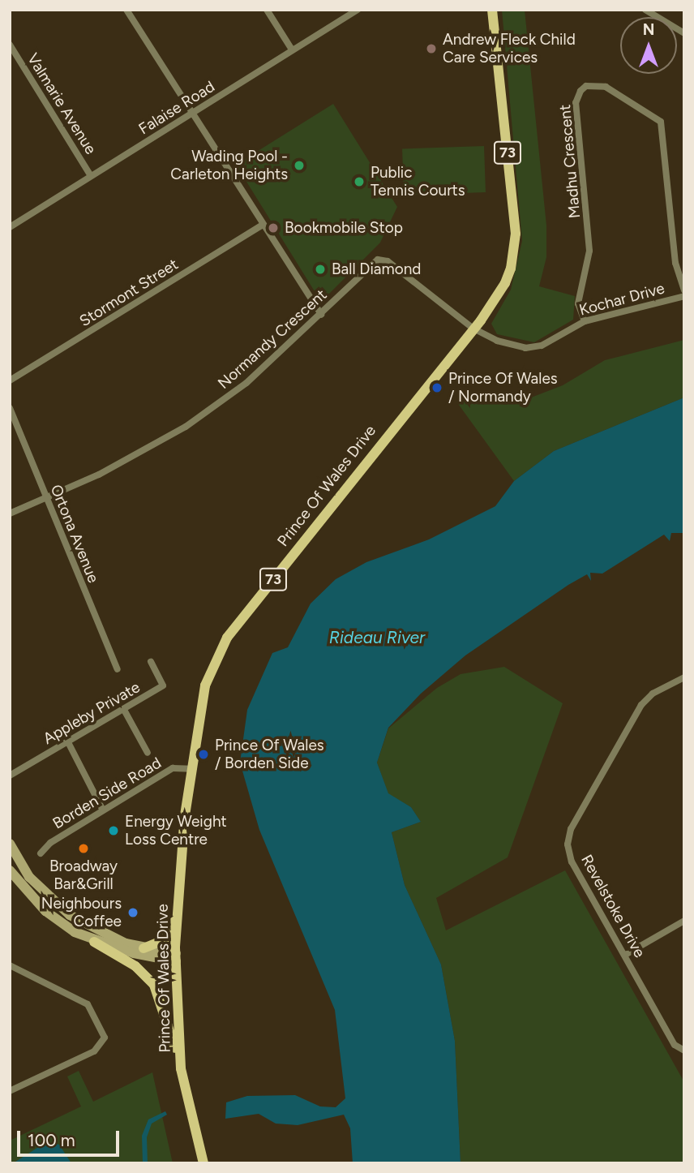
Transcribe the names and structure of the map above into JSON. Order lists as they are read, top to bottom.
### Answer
{
  "streets": {
    "main road": ["73", "Prince Of Wales Drive"],
    "street": [
      "Valmarie Avenue",
      "Falaise Road",
      "Madhu Crescent",
      "Stormont Street",
      "Kochar Drive",
      "Normandy Crescent",
      "Ortona Avenue",
      "Appleby Private",
      "Borden Side Road",
      "Revelstoke Drive"
    ]
  },
  "crossings": [
    ["Valmarie Avenue", "Falaise Road"],
    ["Madhu Crescent", "Kochar Drive"],
    ["Kochar Drive", "Normandy Crescent"],
    ["Kochar Drive", "Prince Of Wales Drive"],
    ["Normandy Crescent", "Prince Of Wales Drive"],
    ["Normandy Crescent", "Ortona Avenue"],
    ["Prince Of Wales Drive", "Borden Side Road"]
  ],
  "water": ["Rideau River"],
  "places": [
    "Andrew Fleck Child Care Services",
    "Wading Pool - Carleton Heights",
    "Public Tennis Courts",
    "Bookmobile Stop",
    "Ball Diamond",
    "Prince Of Wales / Normandy",
    "Prince Of Wales / Borden Side",
    "Energy Weight Loss Centre",
    "Broadway Bar&Grill",
    "Neighbours Coffee"
  ],
  "scale_bar": "100 m",
  "north": "top"
}
